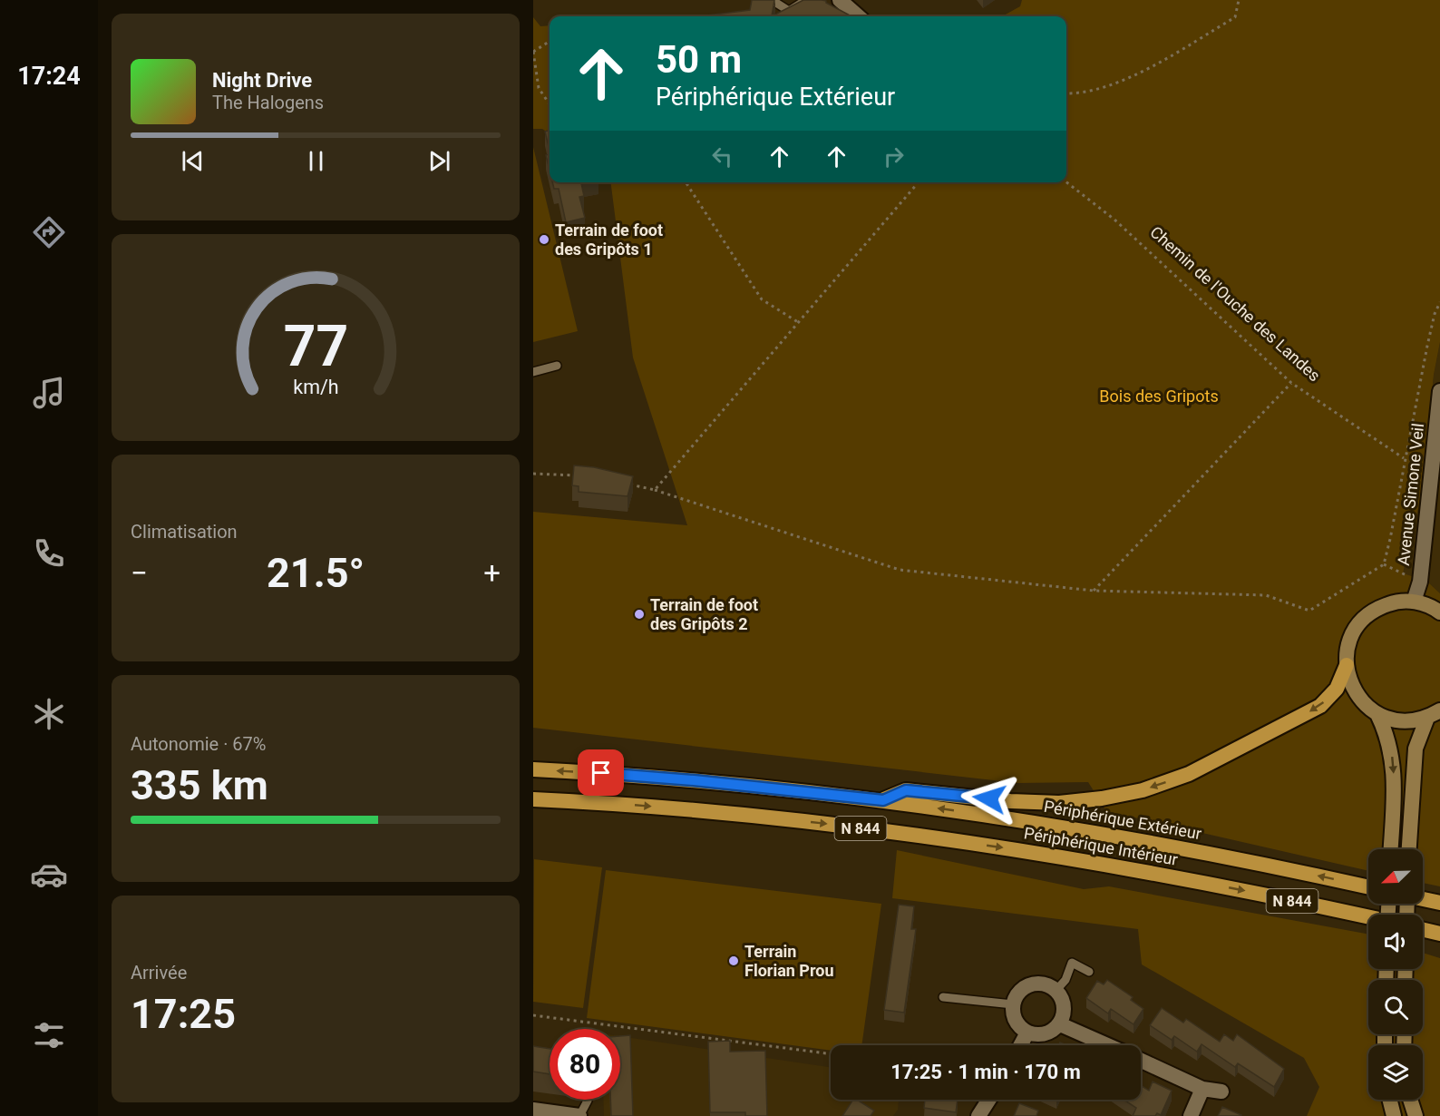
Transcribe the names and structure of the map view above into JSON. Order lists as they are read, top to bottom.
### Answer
{
  "streets": {
    "highway": ["Périphérique Extérieur", "N 844", "Périphérique Intérieur"],
    "street": ["Avenue Simone Veil"],
    "path": ["Chemin de l'Ouche des Landes"]
  },
  "one_way": ["Périphérique Extérieur", "Périphérique Intérieur"],
  "parks": ["Bois des Gripots"],
  "places": ["Terrain de foot des Gripôts 1", "Terrain de foot des Gripôts 2", "Terrain Florian Prou"],
  "north": "bottom left",
  "page": {
    "tabs": "17:24",
    "turn": ["50 m", "Périphérique Extérieur"],
    "song": ["Night Drive", "The Halogens"],
    "tile": [
      "Climatisation",
      ["Autonomie · 67%", "335 km"],
      ["Arrivée", "17:25"]
    ],
    "heat": ["−", "21.5°", "+"],
    "limit": "80",
    "trip": "17:25 · 1 min · 170 m",
    "gauge": ["77", "km/h"]
  }
}
